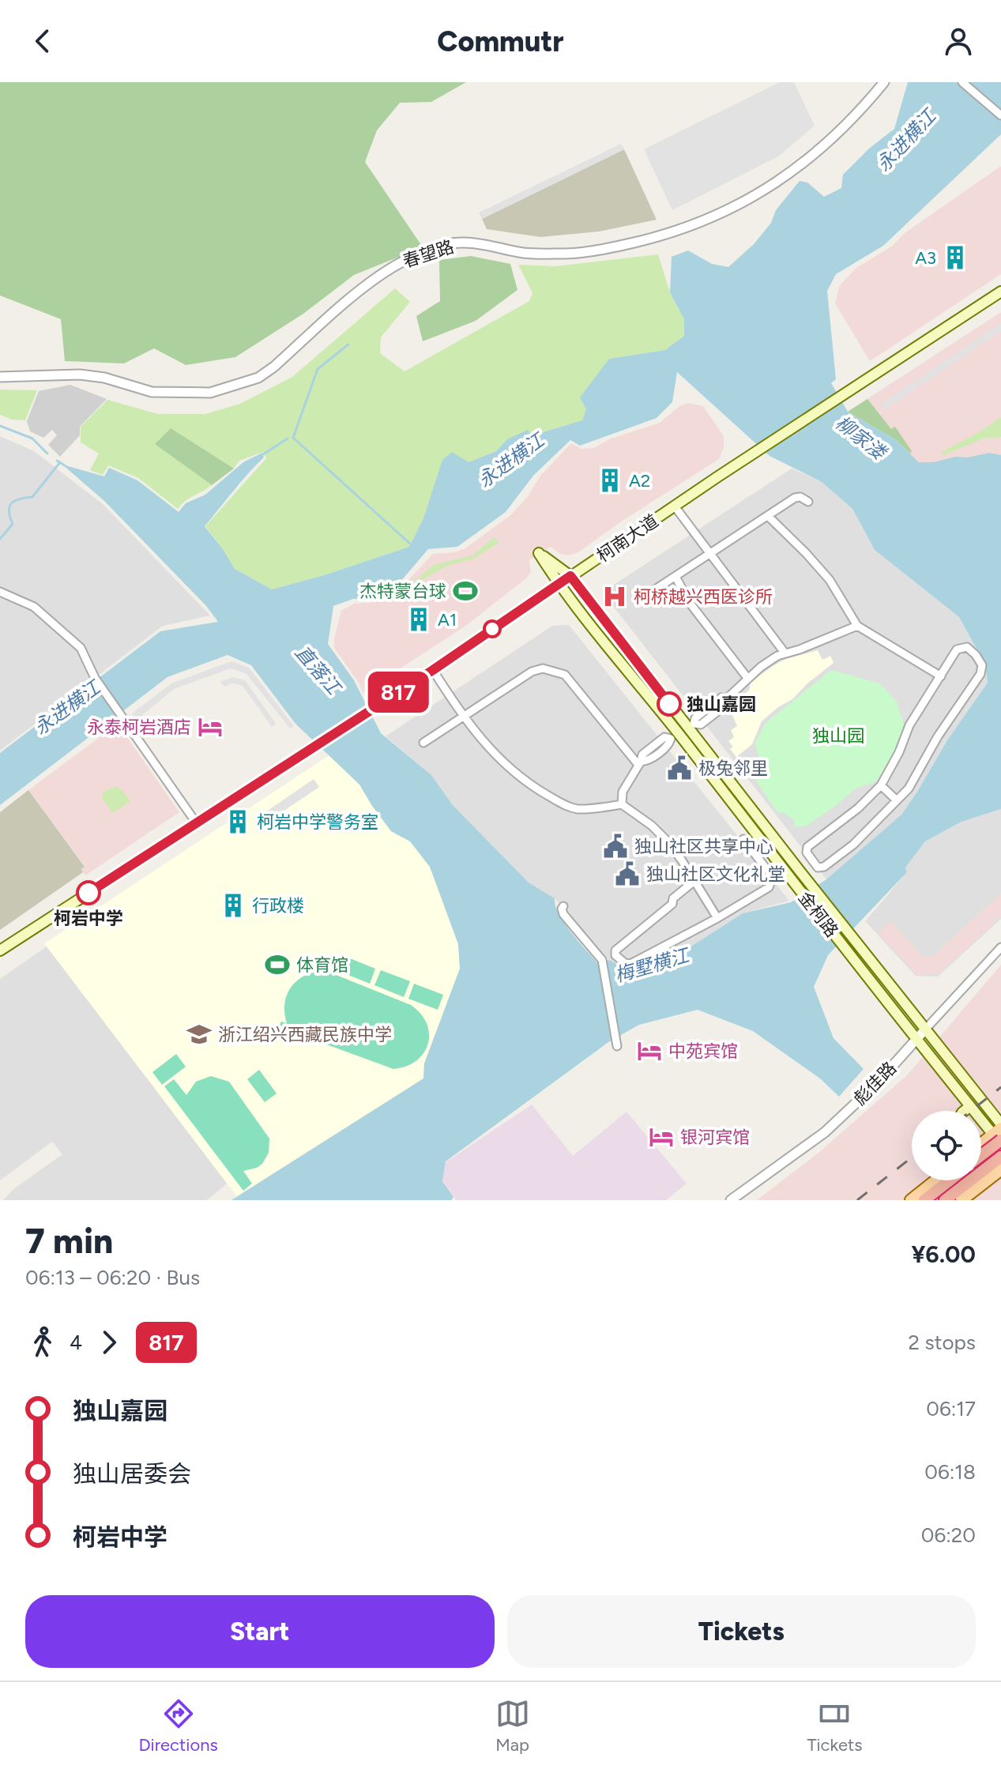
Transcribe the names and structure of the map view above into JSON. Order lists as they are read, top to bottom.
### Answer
{
  "streets": {
    "main road": ["柯南大道", "金柯路"],
    "street": ["春望路", "彪佳路"]
  },
  "crossings": [
    ["柯南大道", "金柯路"],
    ["金柯路", "彪佳路"]
  ],
  "water": [
    "永进横江",
    "柳家溇",
    "直落江",
    "梅墅横江"
  ],
  "parks": ["独山园"],
  "places": {
    "building": [
      "A3",
      "A2",
      "A1",
      "柯岩中学警务室",
      "行政楼"
    ],
    "sports": ["杰特蒙台球", "体育馆"],
    "hospital": ["柯桥越兴西医诊所"],
    "other": ["独山嘉园", "柯岩中学"],
    "hotel": ["永泰柯岩酒店", "中苑宾馆", "银河宾馆"],
    "public building": ["极兔邻里", "独山社区共享中心", "独山社区文化礼堂"],
    "school or university": ["浙江绍兴西藏民族中学"]
  },
  "lines": ["bus line 817"],
  "page": {
    "header": "Commutr",
    "on_map": "817",
    "heading": ["7 min", "06:13 – 06:20 · Bus", "¥6.00"],
    "legs": ["4", "817", "2 stops"],
    "list": [
      {
        "name": "独山嘉园",
        "value": "06:17"
      },
      {
        "name": "独山居委会",
        "value": "06:18"
      },
      {
        "name": "柯岩中学",
        "value": "06:20"
      }
    ],
    "buttons": ["Start", "Tickets"],
    "tabs": ["Directions", "Map", "Tickets"]
  }
}
